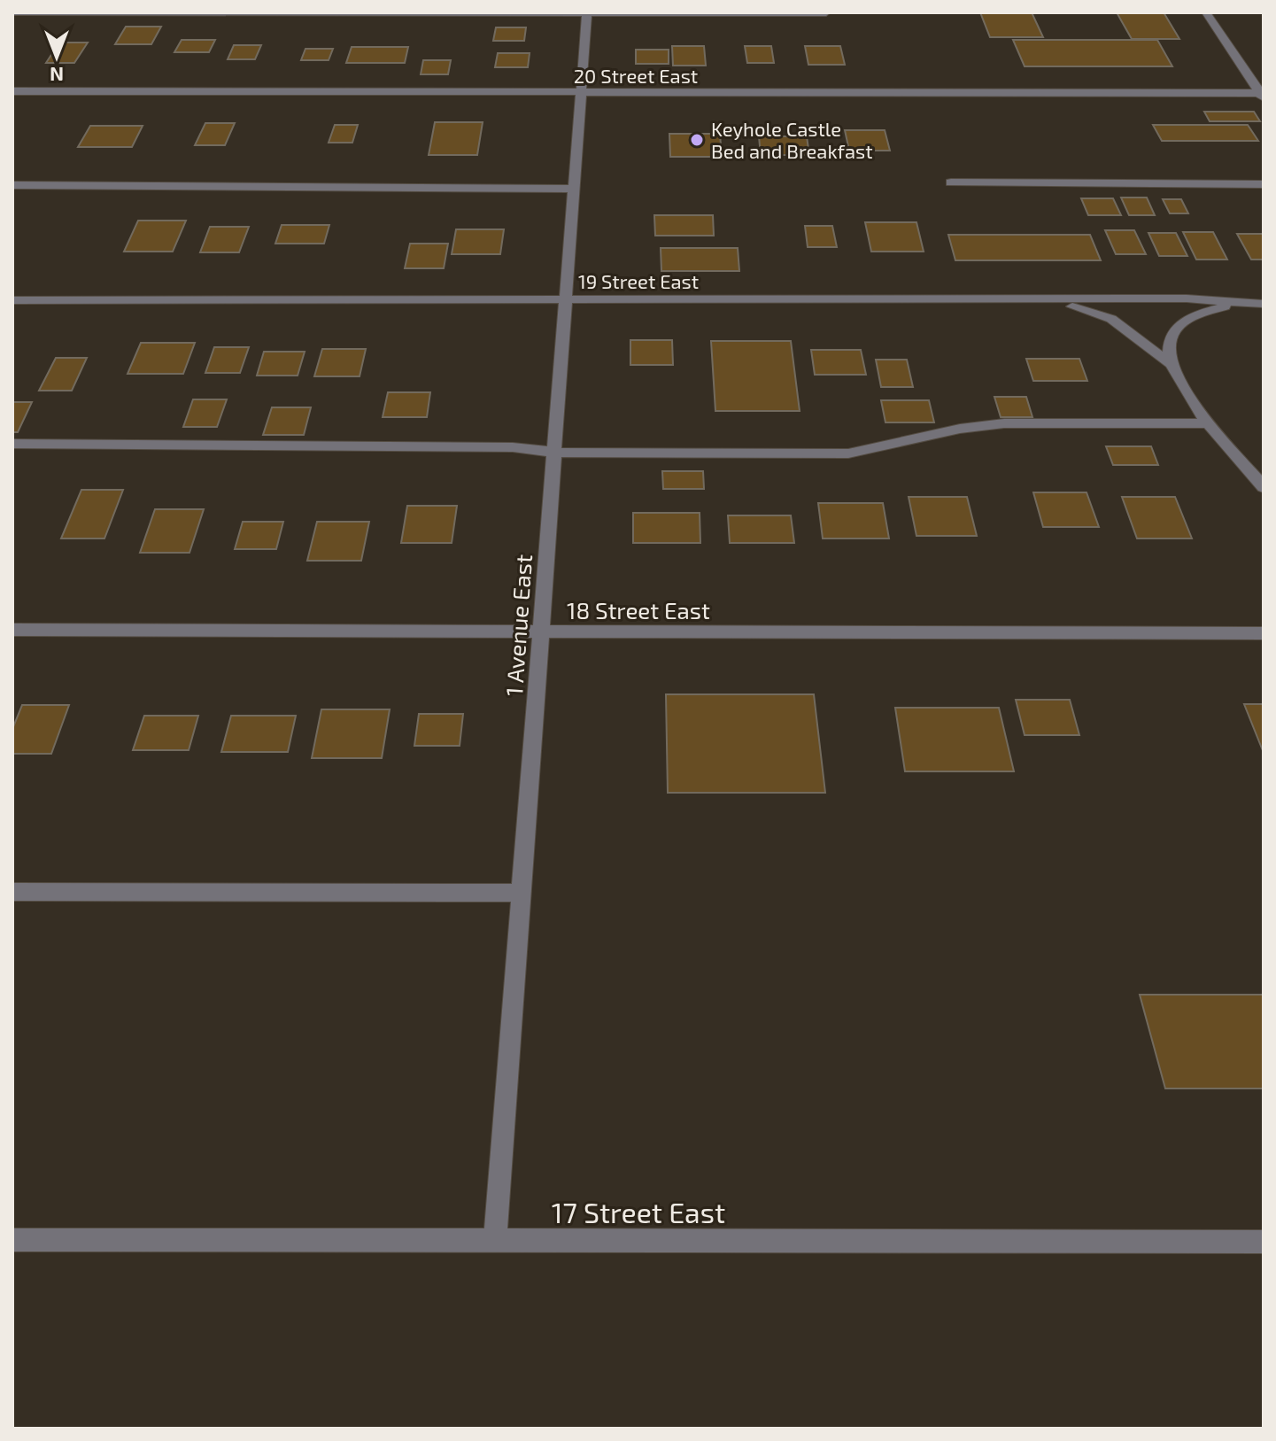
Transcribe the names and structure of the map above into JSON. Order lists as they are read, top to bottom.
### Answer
{
  "streets": {
    "street": [
      "20 Street East",
      "19 Street East",
      "18 Street East",
      "1 Avenue East",
      "17 Street East"
    ]
  },
  "crossings": [
    ["20 Street East", "1 Avenue East"],
    ["19 Street East", "1 Avenue East"],
    ["18 Street East", "1 Avenue East"],
    ["1 Avenue East", "17 Street East"]
  ],
  "places": ["Keyhole Castle Bed and Breakfast"],
  "north": "bottom"
}
